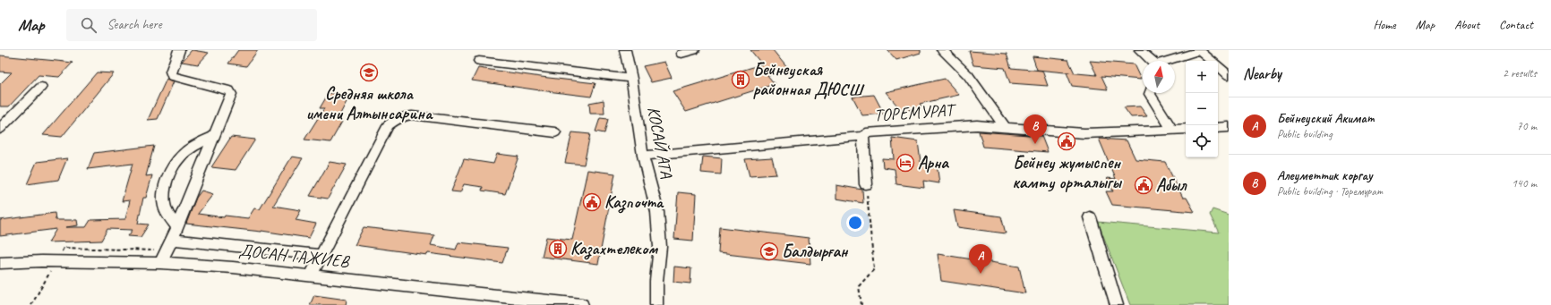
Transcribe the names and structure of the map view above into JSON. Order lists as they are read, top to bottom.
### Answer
{
  "streets": {
    "street": ["ТОРЕМУРАТ", "КОСАЙ АТА", "ДОСАН ТАЖИЕВ"]
  },
  "crossings": [
    ["ТОРЕМУРАТ", "КОСАЙ АТА"]
  ],
  "places": {
    "school or university": ["Средняя школа имени Алтынсарина", "Балдырған"],
    "building": ["Бейнеуская районная ДЮСШ", "Казахтелеком"],
    "public building": ["Бейнеу жумыспен камту орталыгы", "Абыл", "Казпочта"],
    "hotel": ["Арна"]
  },
  "north": "top",
  "page": {
    "header": "Map",
    "search": "Search here",
    "nav": [
      "Home",
      "Map",
      "About",
      "Contact"
    ],
    "heading": ["Nearby", "2 results"],
    "map_buttons": ["+", "−"],
    "list": [
      {
        "mark": "A",
        "name": "Бейнеуский Акимат",
        "note": "Public building",
        "value": "70 m"
      },
      {
        "mark": "B",
        "name": "Алеуметтик коргау",
        "note": "Public building · Торемурат",
        "value": "140 m"
      }
    ],
    "pins": ["B", "A"]
  }
}
